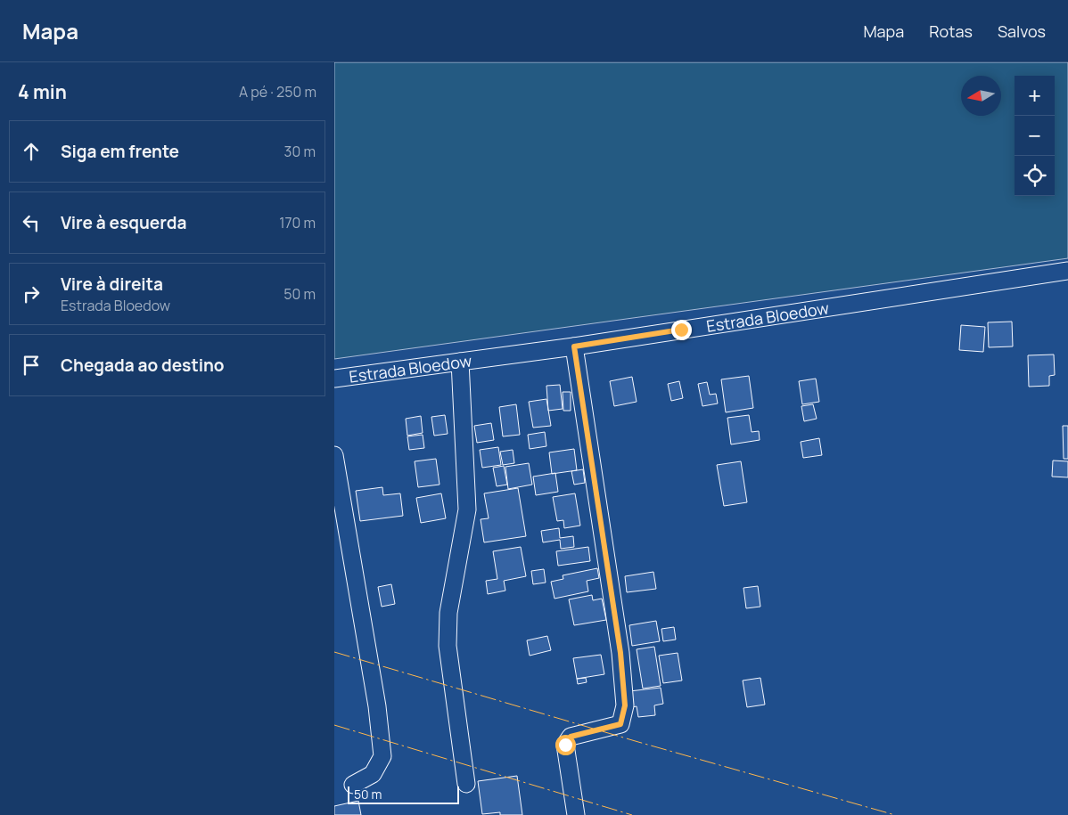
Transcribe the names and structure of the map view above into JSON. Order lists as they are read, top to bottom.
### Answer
{
  "streets": {
    "street": ["Estrada Bloedow"]
  },
  "scale_bar": "50 m",
  "north": "left",
  "page": {
    "header": "Mapa",
    "nav": ["Mapa", "Rotas", "Salvos"],
    "heading": ["4 min", "A pé · 250 m"],
    "map_buttons": ["+", "−"],
    "list": [
      ["Siga em frente", "30 m"],
      ["Vire à esquerda", "170 m"],
      ["Vire à direita", "Estrada Bloedow", "50 m"],
      "Chegada ao destino"
    ],
    "scale": "50 m"
  }
}
